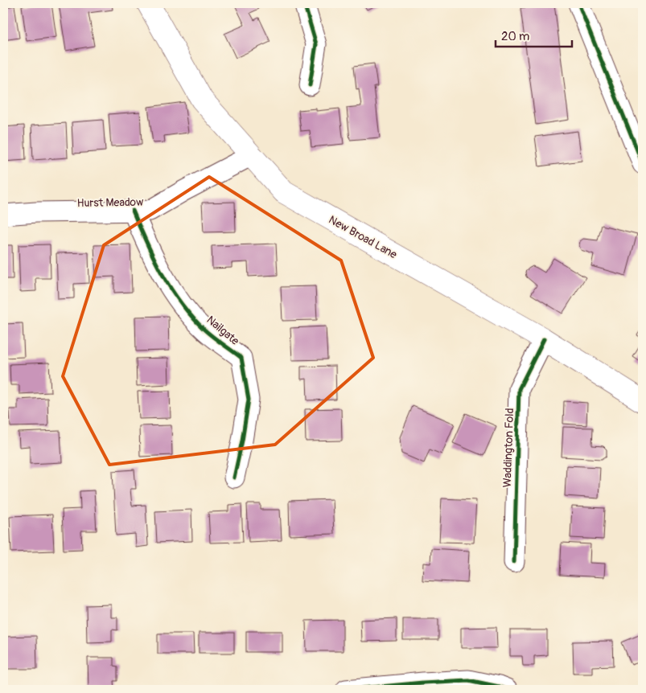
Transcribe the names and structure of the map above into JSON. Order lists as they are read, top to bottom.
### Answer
{
  "streets": {
    "main road": ["New Broad Lane"],
    "street": ["Hurst Meadow", "Nailgate", "Waddington Fold"]
  },
  "crossings": [
    ["Hurst Meadow", "New Broad Lane"],
    ["Hurst Meadow", "Nailgate"],
    ["New Broad Lane", "Waddington Fold"]
  ],
  "scale_bar": "20 m"
}
